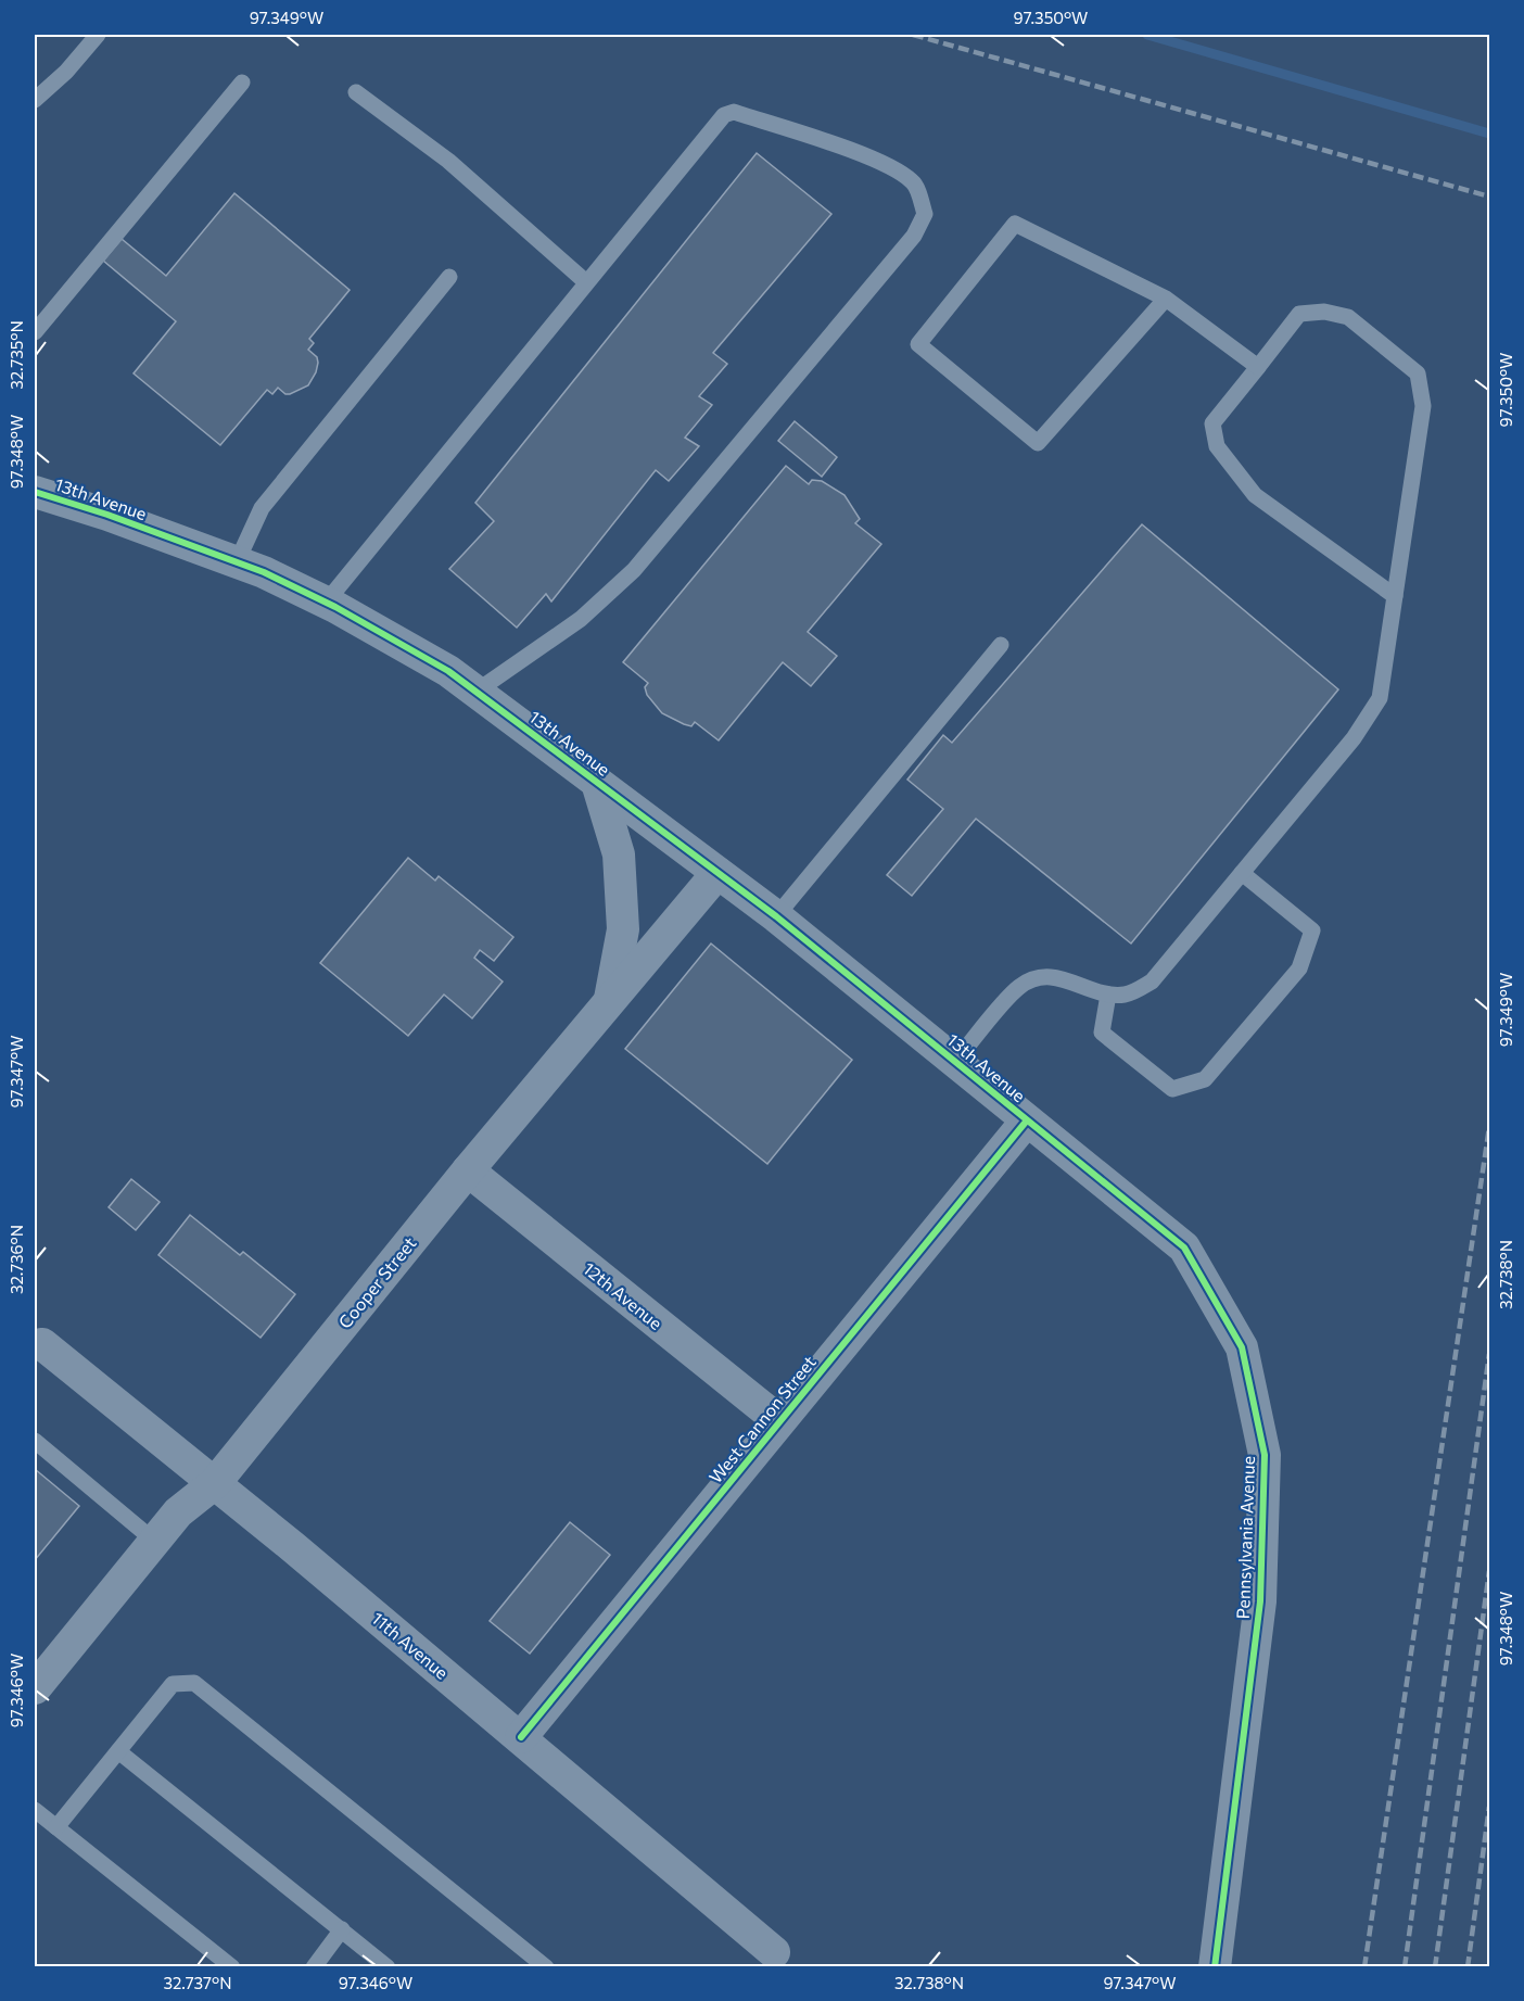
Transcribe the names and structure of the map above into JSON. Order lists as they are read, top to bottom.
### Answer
{
  "streets": {
    "street": [
      "13th Avenue",
      "Cooper Street",
      "12th Avenue",
      "West Cannon Street",
      "Pennsylvania Avenue",
      "11th Avenue"
    ]
  },
  "crossings": [
    ["13th Avenue", "Cooper Street"],
    ["13th Avenue", "West Cannon Street"],
    ["13th Avenue", "Pennsylvania Avenue"],
    ["Cooper Street", "12th Avenue"],
    ["Cooper Street", "11th Avenue"],
    ["12th Avenue", "West Cannon Street"],
    ["West Cannon Street", "Pennsylvania Avenue"],
    ["West Cannon Street", "11th Avenue"]
  ],
  "coordinates": [
    "97.349°W",
    "97.350°W",
    "32.735°N",
    "97.348°W",
    "97.347°W",
    "32.736°N",
    "32.738°N",
    "97.346°W",
    "32.737°N"
  ]
}
